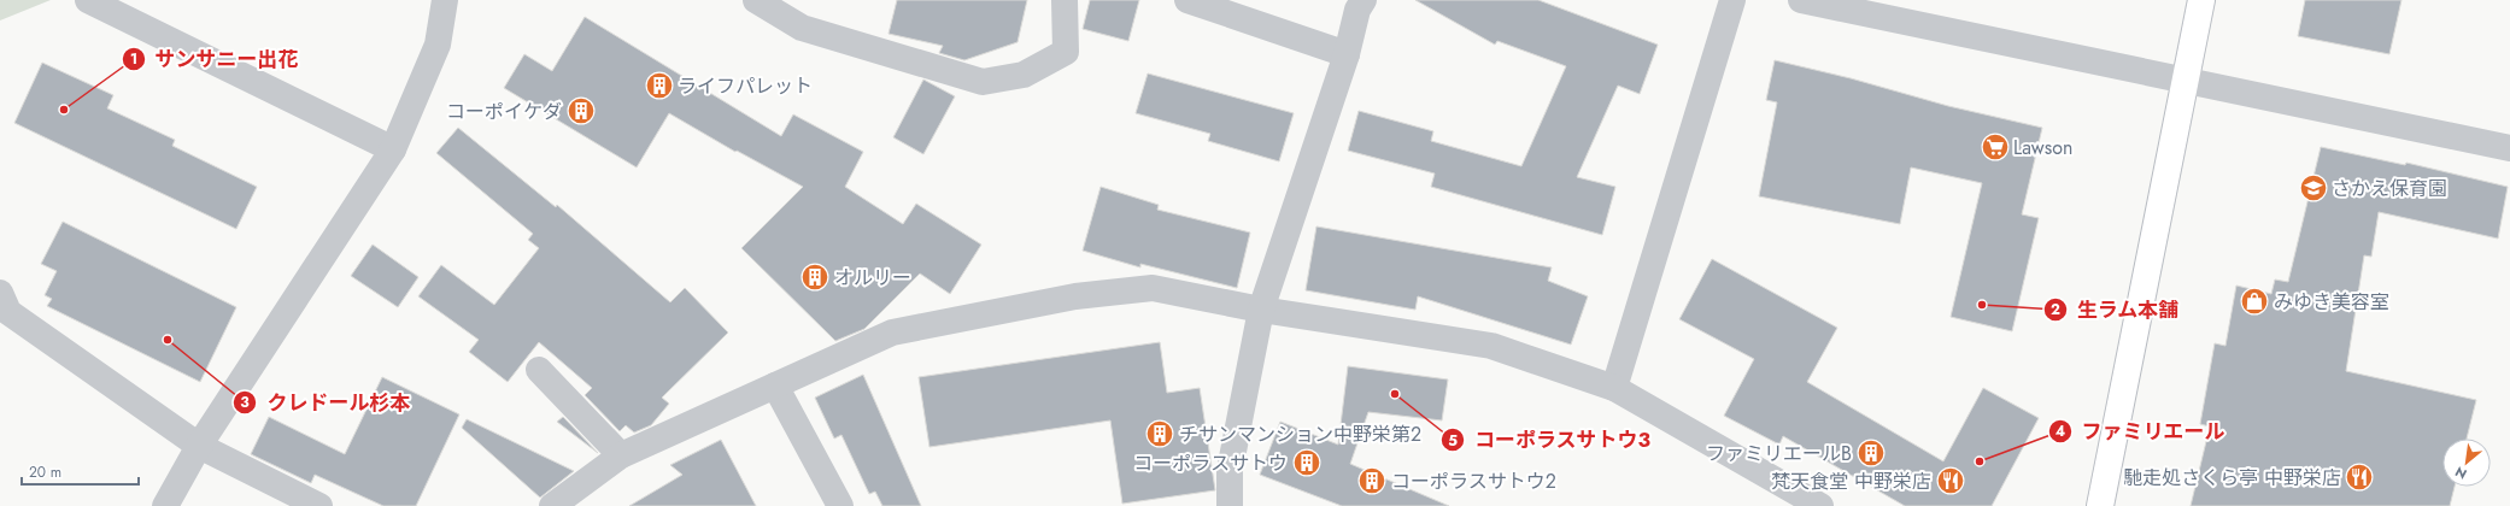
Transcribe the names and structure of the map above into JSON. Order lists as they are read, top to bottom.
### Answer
{
  "places": {
    "building": [
      "ライフパレット",
      "コーポイケダ",
      "オルリー",
      "チサンマンション中野栄第2",
      "ファミリエールB",
      "コーポラスサトウ",
      "コーポラスサトウ2"
    ],
    "other": [
      "サンサニー出花",
      "生ラム本舗",
      "クレドール杉本",
      "コーポラスサトウ3",
      "ファミリエール"
    ],
    "supermarket": ["Lawson"],
    "school or university": ["さかえ保育園"],
    "shop": ["みゆき美容室"],
    "restaurant": ["馳走処さくら亭 中野栄店", "梵天食堂 中野栄店"]
  },
  "scale_bar": "20 m",
  "north": "bottom left"
}
